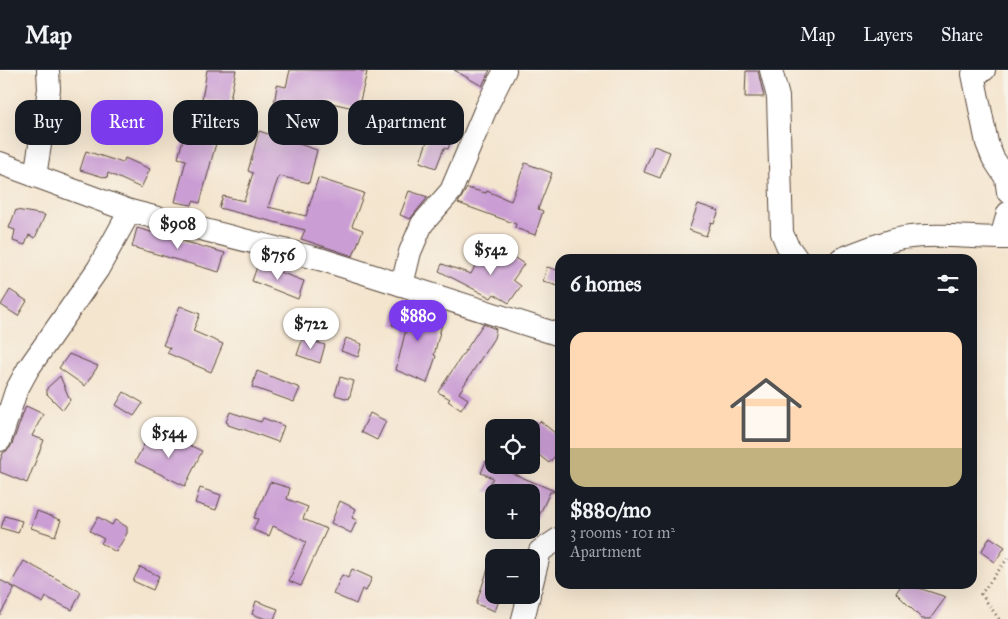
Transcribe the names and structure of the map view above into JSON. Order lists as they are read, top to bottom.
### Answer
{
  "page": {
    "header": "Map",
    "nav": ["Map", "Layers", "Share"],
    "chip": [
      "Buy",
      "Rent",
      "Filters",
      "New",
      "Apartment"
    ],
    "price": [
      "$908",
      "$542",
      "$756",
      "$880",
      "$722",
      "$544"
    ],
    "heading": "6 homes",
    "list": [
      {
        "name": "$880/mo",
        "note": "3 rooms · 101 m² · Apartment"
      }
    ],
    "map_buttons": ["+", "−"]
  }
}
